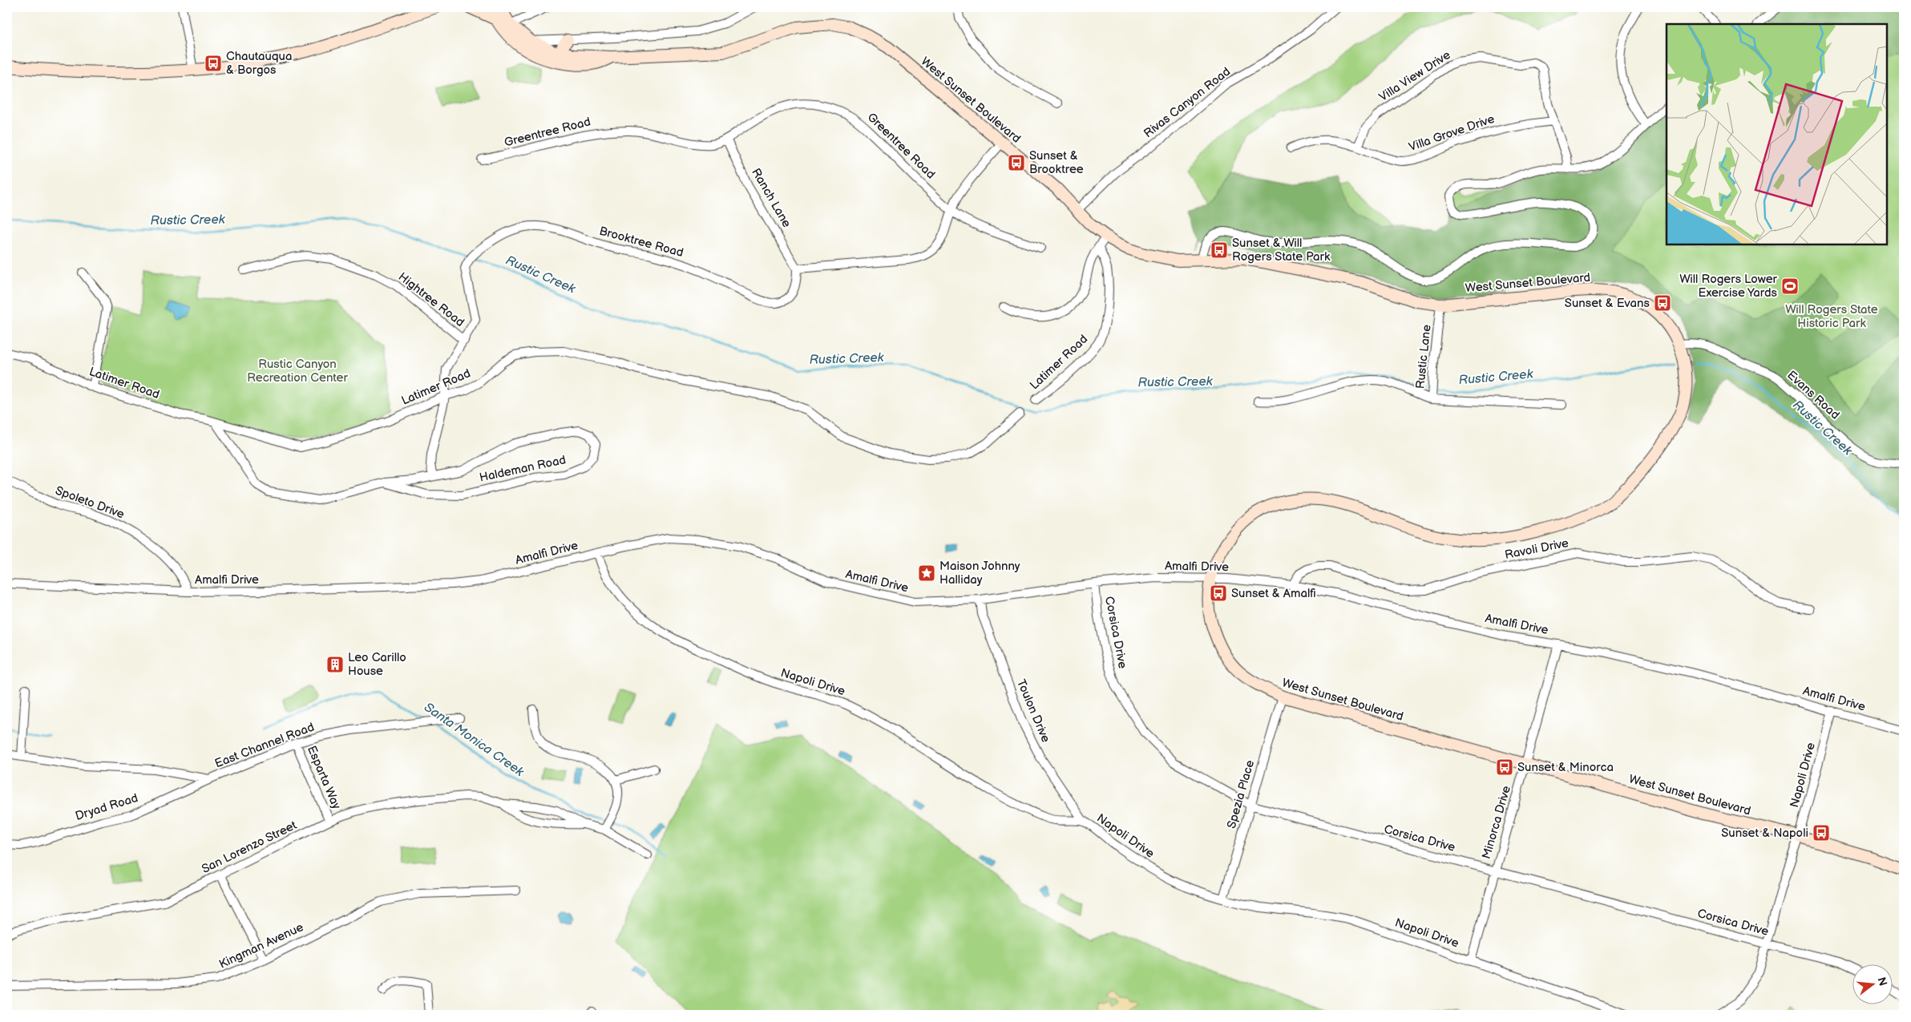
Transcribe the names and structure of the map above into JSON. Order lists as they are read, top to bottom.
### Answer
{
  "streets": {
    "main road": ["West Sunset Boulevard"],
    "street": [
      "Villa View Drive",
      "Rivas Canyon Road",
      "Greentree Road",
      "Villa Grove Drive",
      "Ranch Lane",
      "Brooktree Road",
      "Hightree Road",
      "Rustic Lane",
      "Latimer Road",
      "Evans Road",
      "Haldeman Road",
      "Spoleto Drive",
      "Ravoli Drive",
      "Amalfi Drive",
      "Corsica Drive",
      "Napoli Drive",
      "Toulon Drive",
      "East Channel Road",
      "Esparta Way",
      "Spezia Place",
      "Dryad Road",
      "Minorca Drive",
      "San Lorenzo Street",
      "Kingman Avenue"
    ]
  },
  "crossings": [
    ["Villa View Drive", "Villa Grove Drive"],
    ["West Sunset Boulevard", "Rivas Canyon Road"],
    ["West Sunset Boulevard", "Rustic Lane"],
    ["West Sunset Boulevard", "Evans Road"],
    ["West Sunset Boulevard", "Amalfi Drive"],
    ["West Sunset Boulevard", "Napoli Drive"],
    ["West Sunset Boulevard", "Spezia Place"],
    ["West Sunset Boulevard", "Minorca Drive"],
    ["Greentree Road", "Ranch Lane"],
    ["Ranch Lane", "Brooktree Road"],
    ["Brooktree Road", "Hightree Road"],
    ["Brooktree Road", "Latimer Road"],
    ["Brooktree Road", "Haldeman Road"],
    ["Latimer Road", "Haldeman Road"],
    ["Spoleto Drive", "Amalfi Drive"],
    ["Ravoli Drive", "Amalfi Drive"],
    ["Amalfi Drive", "Corsica Drive"],
    ["Amalfi Drive", "Napoli Drive"],
    ["Amalfi Drive", "Toulon Drive"],
    ["Amalfi Drive", "Minorca Drive"],
    ["Corsica Drive", "Napoli Drive"],
    ["Corsica Drive", "Spezia Place"],
    ["Corsica Drive", "Minorca Drive"],
    ["Napoli Drive", "Toulon Drive"],
    ["Napoli Drive", "Spezia Place"],
    ["Napoli Drive", "Minorca Drive"],
    ["East Channel Road", "Esparta Way"],
    ["East Channel Road", "Dryad Road"],
    ["Esparta Way", "San Lorenzo Street"]
  ],
  "water": ["Rustic Creek", "Santa Monica Creek"],
  "parks": ["Will Rogers State Historic Park", "Rustic Canyon Recreation Center"],
  "places": {
    "bus stop": [
      "Chautauqua & Borgos",
      "Sunset & Brooktree",
      "Sunset & Will Rogers State Park",
      "Sunset & Evans",
      "Sunset & Amalfi",
      "Sunset & Minorca",
      "Sunset & Napoli"
    ],
    "sports": ["Will Rogers Lower Exercise Yards"],
    "place": ["Maison Johnny Halliday"],
    "building": ["Leo Carillo House"]
  },
  "north": "right"
}
